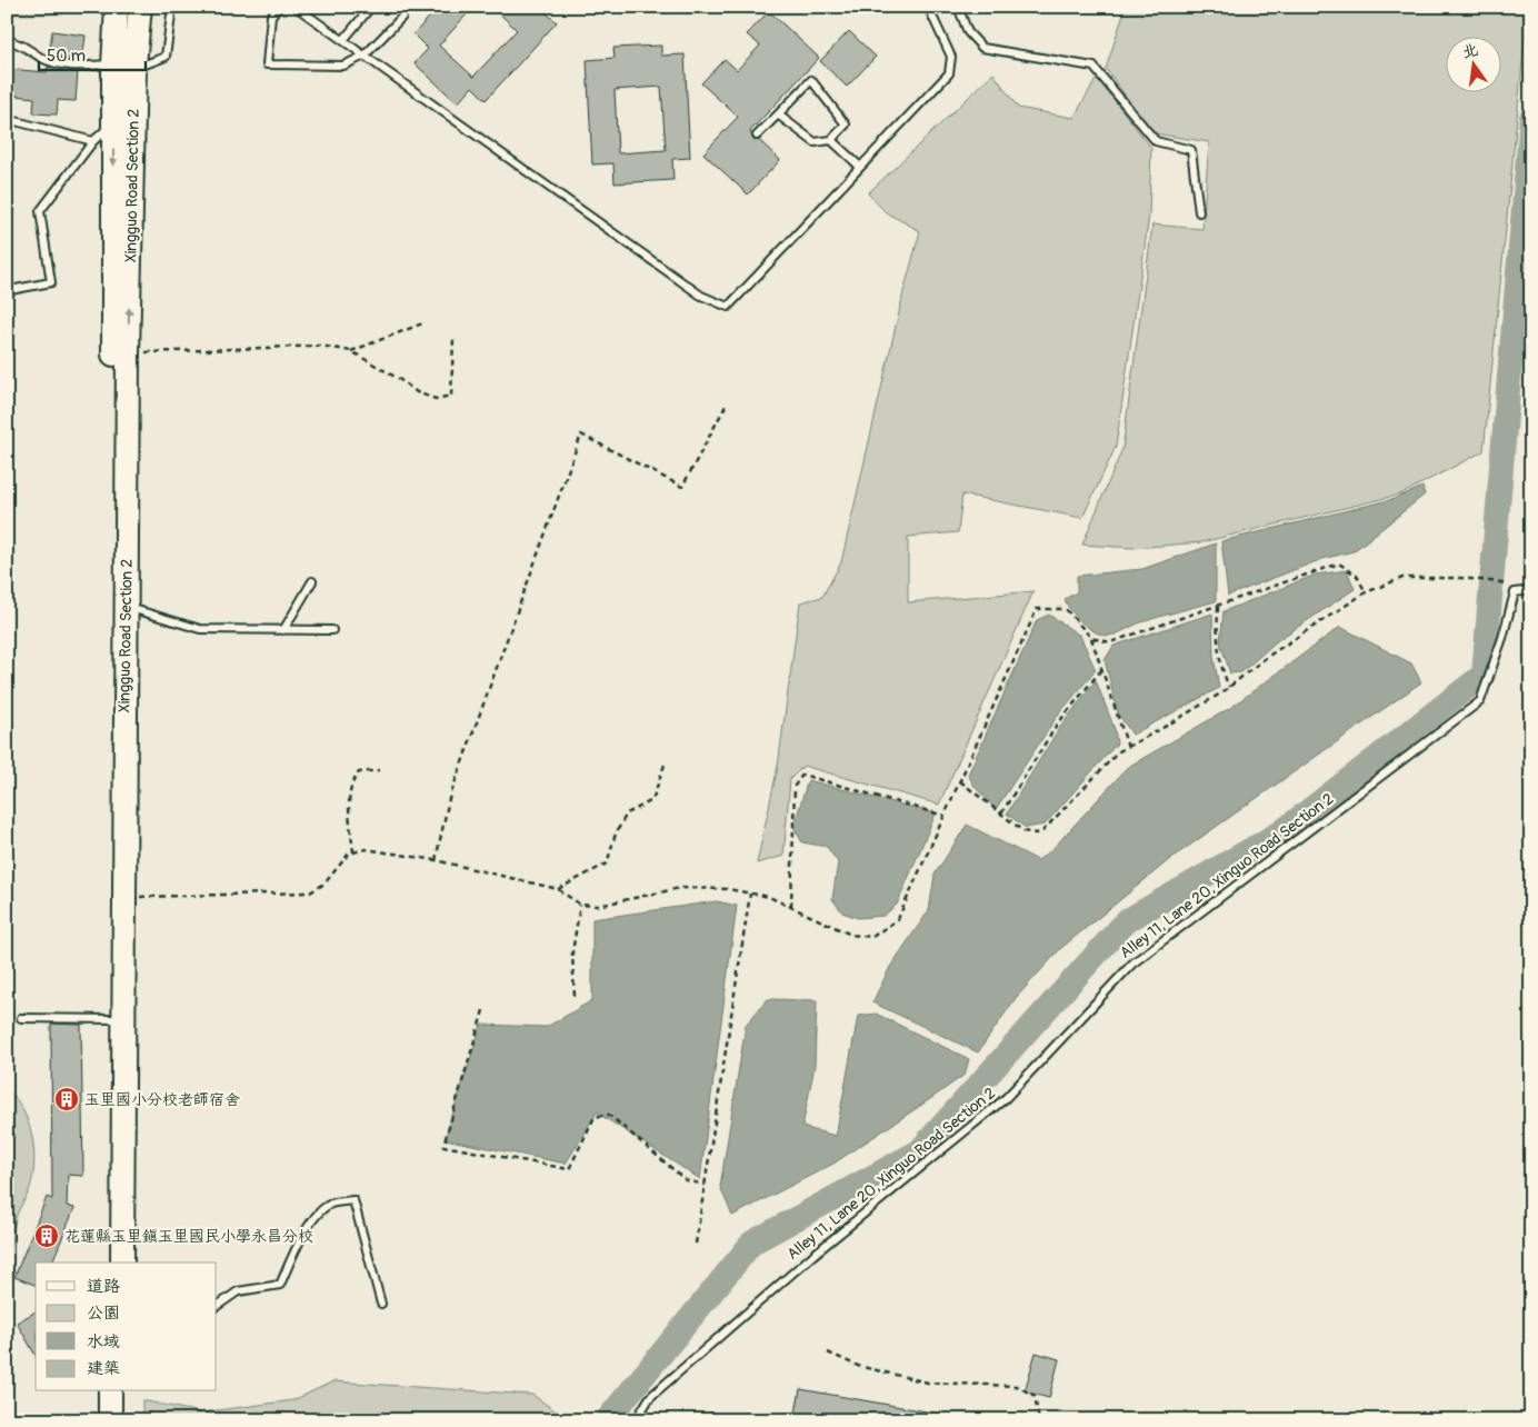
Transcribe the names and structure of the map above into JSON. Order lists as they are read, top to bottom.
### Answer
{
  "streets": {
    "main road": ["Xingguo Road Section 2"],
    "lane": ["Alley 11, Lane 20, Xinguo Road Section 2"]
  },
  "places": {
    "building": ["玉里國小分校老師宿舍", "花蓮縣玉里鎮玉里國民小學永昌分校"]
  },
  "legend": [
    "道路",
    "公園",
    "水域",
    "建築"
  ],
  "scale_bar": "50 m",
  "north": "top"
}
